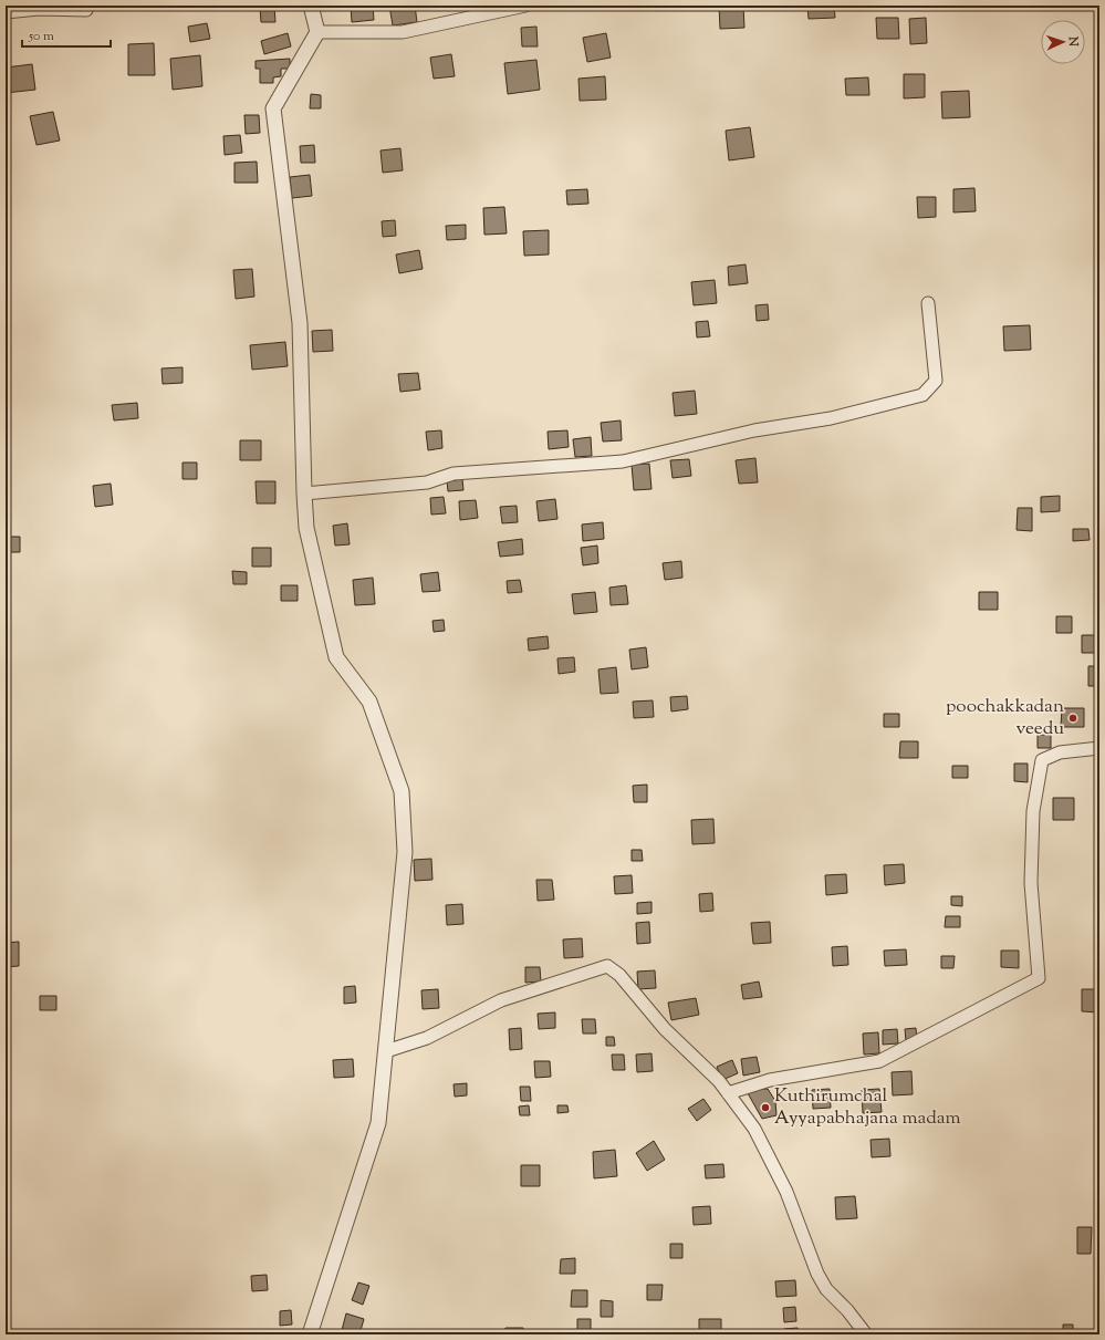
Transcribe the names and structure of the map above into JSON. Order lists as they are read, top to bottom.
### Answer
{
  "places": ["poochakkadan veedu", "Kuthirumchal Ayyapabhajana madam"],
  "scale_bar": "50 m",
  "north": "right"
}
